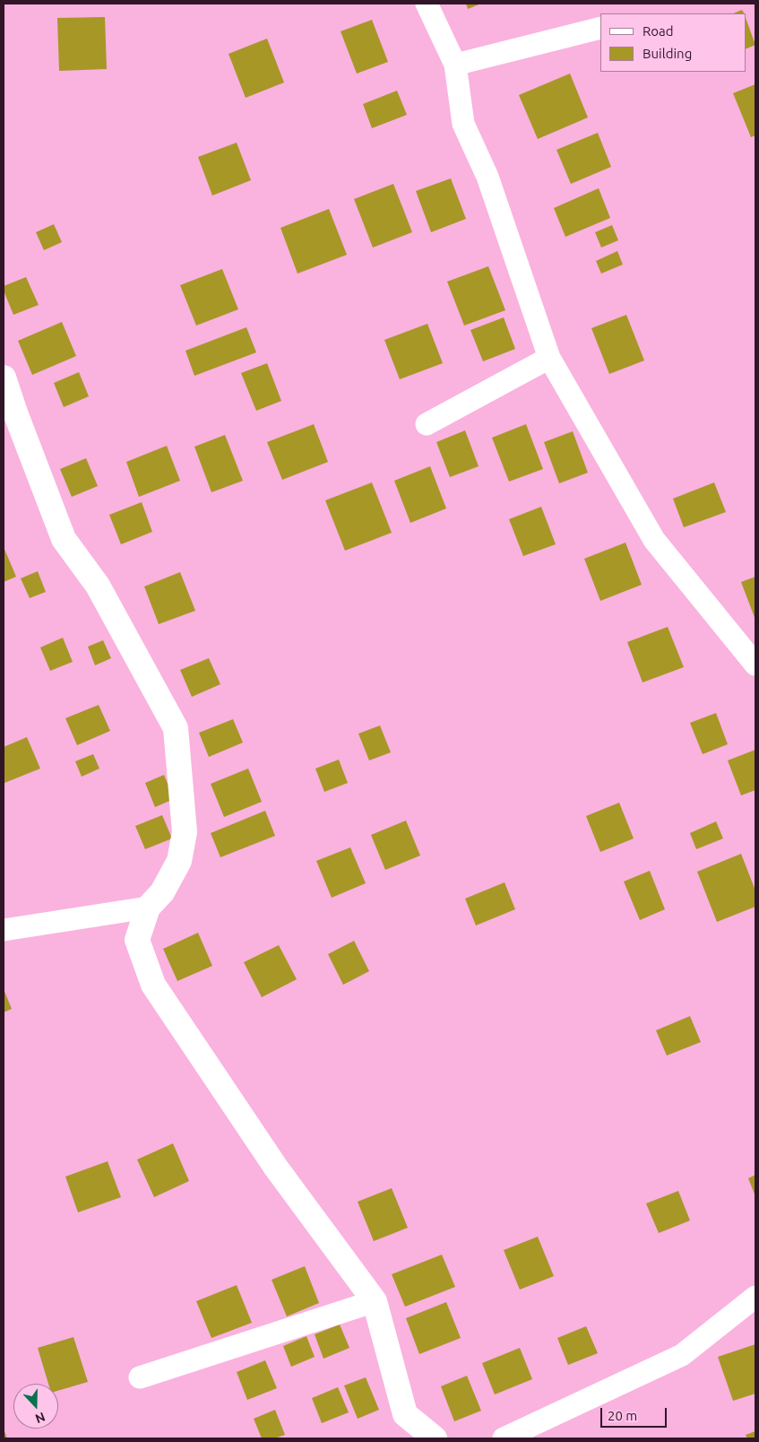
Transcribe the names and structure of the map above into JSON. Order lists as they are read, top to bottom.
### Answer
{
  "legend": ["Road", "Building"],
  "scale_bar": "20 m",
  "north": "bottom"
}
